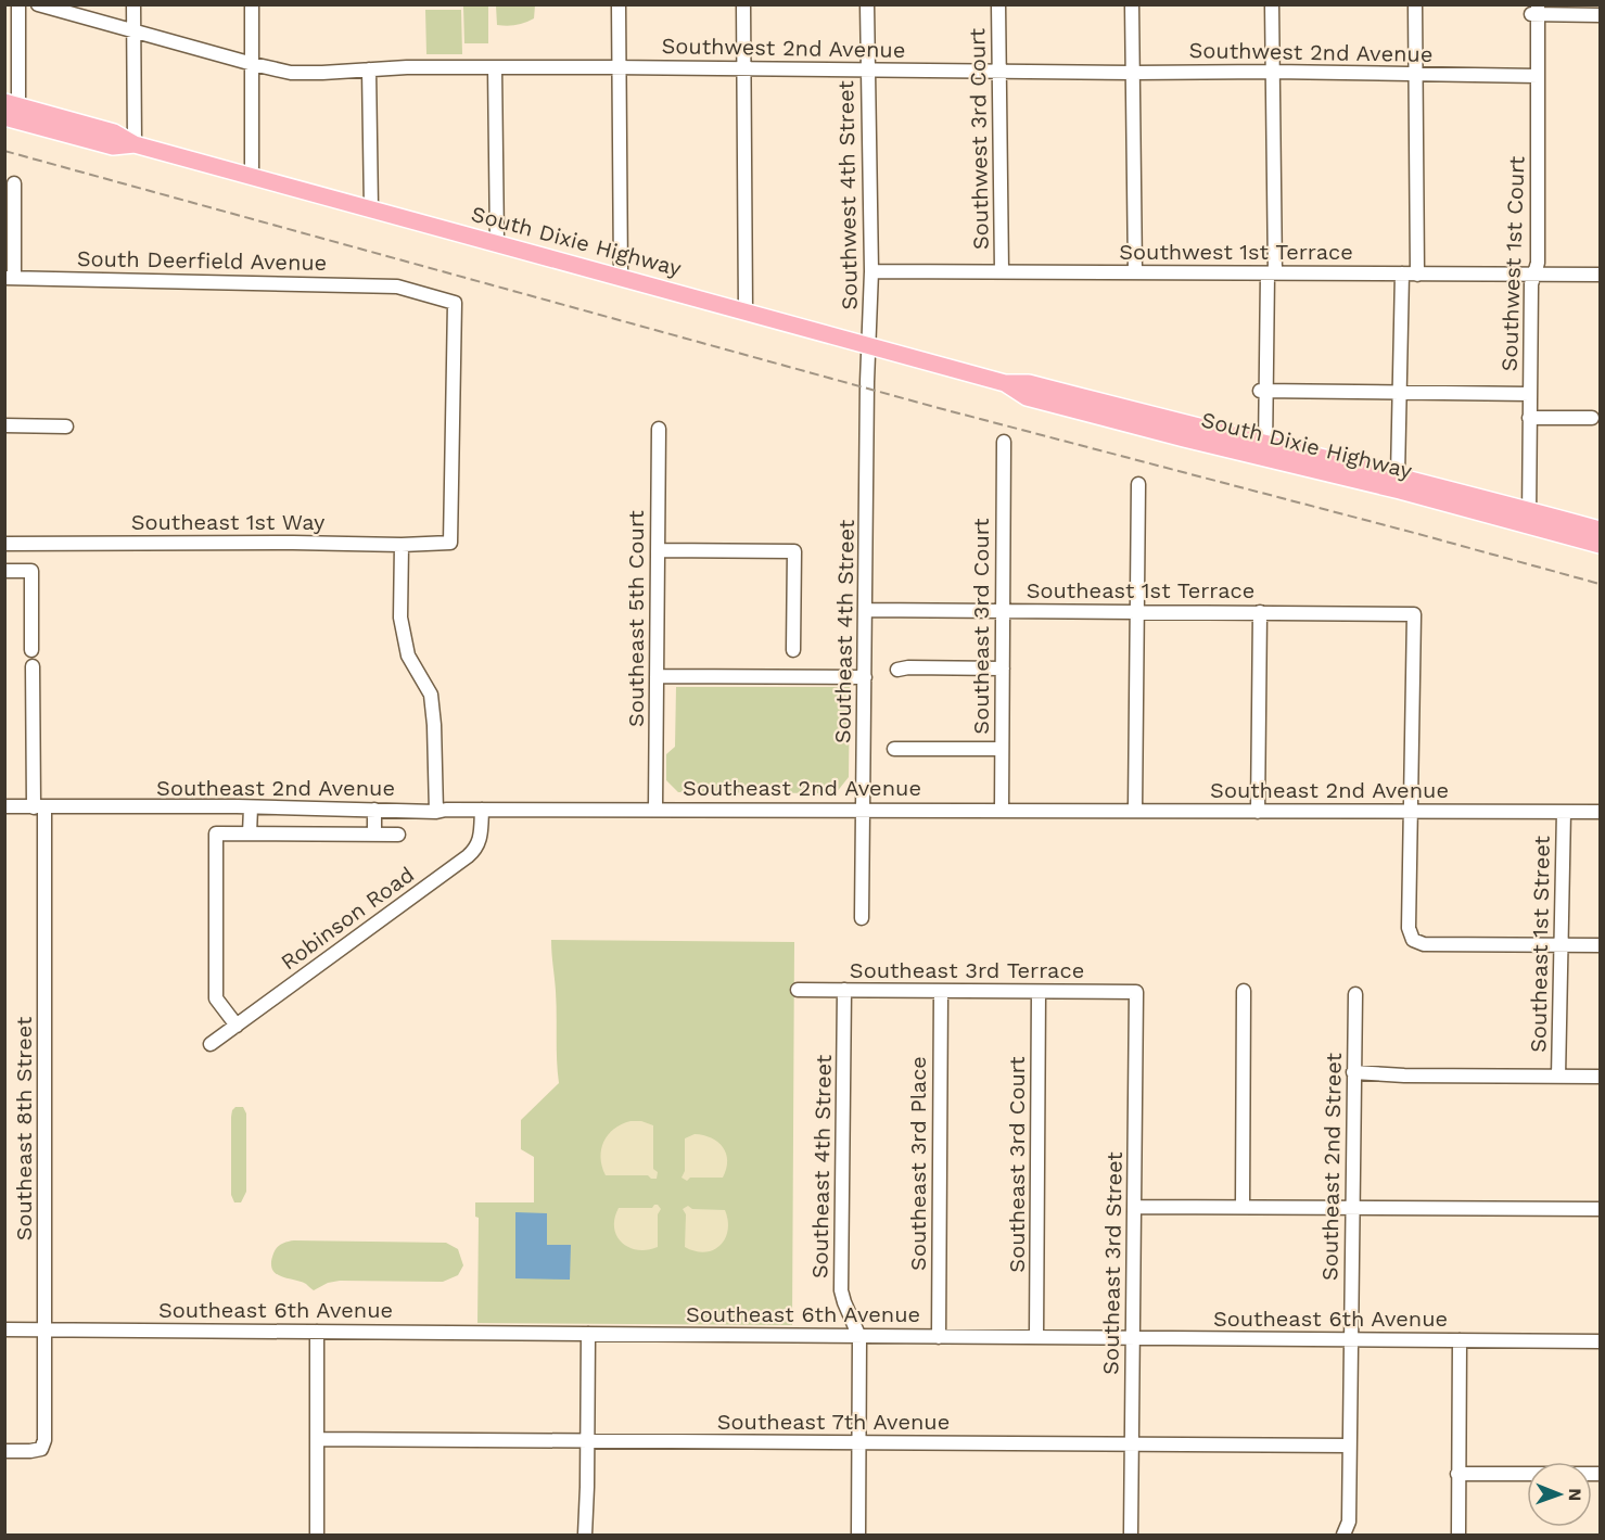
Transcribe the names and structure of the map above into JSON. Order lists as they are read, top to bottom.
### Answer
{
  "streets": {
    "main road": ["South Dixie Highway"],
    "street": [
      "Southwest 2nd Avenue",
      "Southwest 3rd Court",
      "Southwest 4th Street",
      "Southwest 1st Terrace",
      "South Deerfield Avenue",
      "Southwest 1st Court",
      "Southeast 1st Way",
      "Southeast 1st Terrace",
      "Southeast 5th Court",
      "Southeast 3rd Court",
      "Southeast 4th Street",
      "Southeast 2nd Avenue",
      "Robinson Road",
      "Southeast 1st Street",
      "Southeast 3rd Terrace",
      "Southeast 8th Street",
      "Southeast 3rd Place",
      "Southeast 2nd Street",
      "Southeast 3rd Street",
      "Southeast 6th Avenue",
      "Southeast 7th Avenue"
    ]
  },
  "crossings": [
    ["Southwest 2nd Avenue", "Southwest 3rd Court"],
    ["Southwest 2nd Avenue", "Southwest 4th Street"],
    ["Southwest 2nd Avenue", "Southwest 1st Court"],
    ["Southwest 3rd Court", "Southwest 1st Terrace"],
    ["Southwest 4th Street", "South Dixie Highway"],
    ["Southwest 4th Street", "Southwest 1st Terrace"],
    ["Southwest 4th Street", "Southeast 4th Street"],
    ["South Dixie Highway", "Southwest 1st Court"],
    ["South Dixie Highway", "Southeast 4th Street"],
    ["Southwest 1st Terrace", "Southwest 1st Court"],
    ["South Deerfield Avenue", "Southeast 1st Way"],
    ["Southeast 1st Terrace", "Southeast 3rd Court"],
    ["Southeast 1st Terrace", "Southeast 4th Street"],
    ["Southeast 1st Terrace", "Southeast 2nd Avenue"],
    ["Southeast 5th Court", "Southeast 2nd Avenue"],
    ["Southeast 3rd Court", "Southeast 2nd Avenue"],
    ["Southeast 3rd Court", "Southeast 3rd Terrace"],
    ["Southeast 3rd Court", "Southeast 6th Avenue"],
    ["Southeast 4th Street", "Southeast 2nd Avenue"],
    ["Southeast 4th Street", "Southeast 3rd Terrace"],
    ["Southeast 4th Street", "Southeast 6th Avenue"],
    ["Southeast 4th Street", "Southeast 7th Avenue"],
    ["Southeast 2nd Avenue", "Robinson Road"],
    ["Southeast 2nd Avenue", "Southeast 1st Street"],
    ["Southeast 2nd Avenue", "Southeast 8th Street"],
    ["Southeast 3rd Terrace", "Southeast 3rd Place"],
    ["Southeast 3rd Terrace", "Southeast 3rd Street"],
    ["Southeast 8th Street", "Southeast 6th Avenue"],
    ["Southeast 3rd Place", "Southeast 6th Avenue"],
    ["Southeast 2nd Street", "Southeast 6th Avenue"],
    ["Southeast 2nd Street", "Southeast 7th Avenue"],
    ["Southeast 3rd Street", "Southeast 6th Avenue"],
    ["Southeast 3rd Street", "Southeast 7th Avenue"]
  ],
  "north": "right"
}
